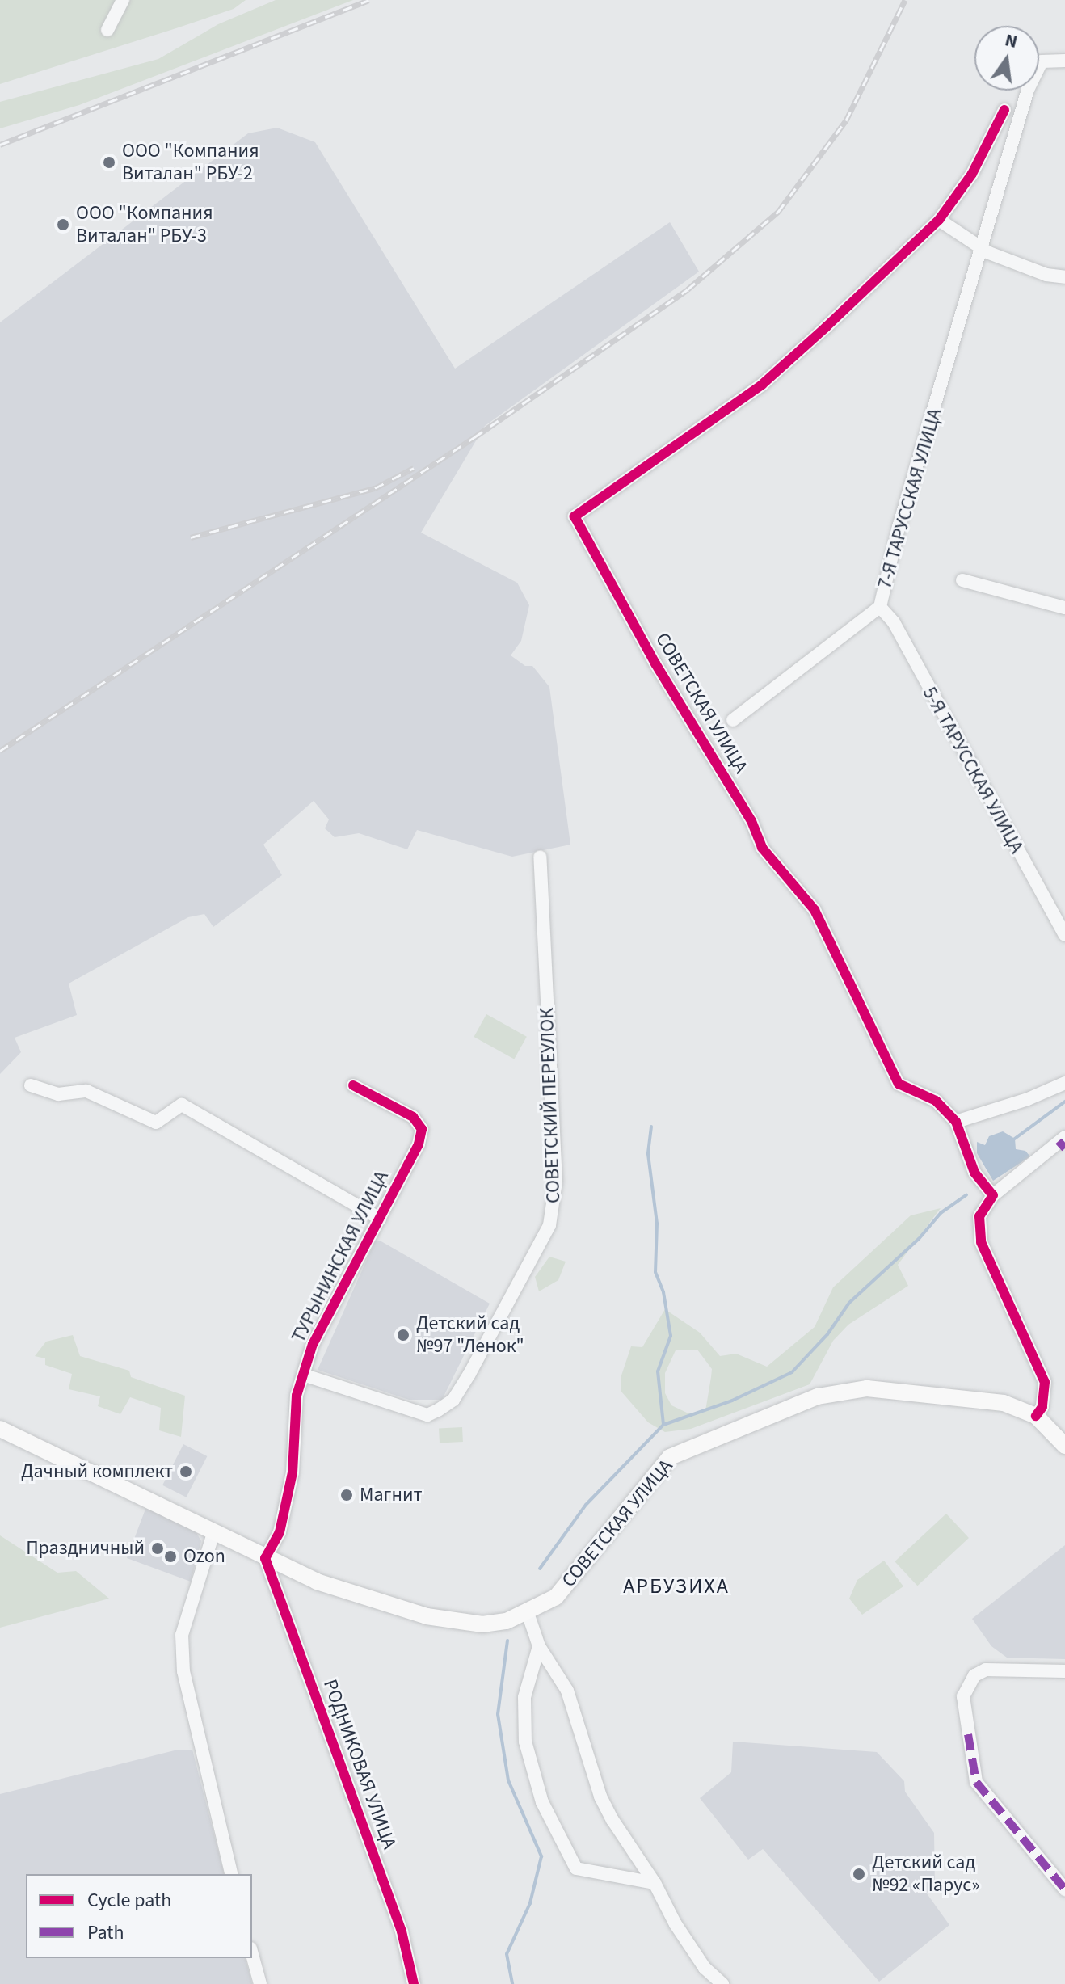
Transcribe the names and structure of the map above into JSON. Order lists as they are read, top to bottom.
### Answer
{
  "streets": {
    "main road": ["СОВЕТСКАЯ УЛИЦА"],
    "street": [
      "7-Я ТАРУССКАЯ УЛИЦА",
      "5-Я ТАРУССКАЯ УЛИЦА",
      "СОВЕТСКИЙ ПЕРЕУЛОК",
      "ТУРЫНИНСКАЯ УЛИЦА",
      "РОДНИКОВАЯ УЛИЦА"
    ]
  },
  "crossings": [
    ["7-Я ТАРУССКАЯ УЛИЦА", "5-Я ТАРУССКАЯ УЛИЦА"],
    ["СОВЕТСКАЯ УЛИЦА", "ТУРЫНИНСКАЯ УЛИЦА"],
    ["СОВЕТСКАЯ УЛИЦА", "РОДНИКОВАЯ УЛИЦА"],
    ["СОВЕТСКИЙ ПЕРЕУЛОК", "ТУРЫНИНСКАЯ УЛИЦА"],
    ["ТУРЫНИНСКАЯ УЛИЦА", "РОДНИКОВАЯ УЛИЦА"]
  ],
  "districts": ["АРБУЗИХА"],
  "places": [
    "ООО \"Компания Виталан\" РБУ-2",
    "ООО \"Компания Виталан\" РБУ-3",
    "Детский сад №97 \"Ленок\"",
    "Дачный комплект",
    "Магнит",
    "Праздничный",
    "Ozon",
    "Детский сад №92 «Парус»"
  ],
  "legend": ["Cycle path", "Path"],
  "north": "top"
}
